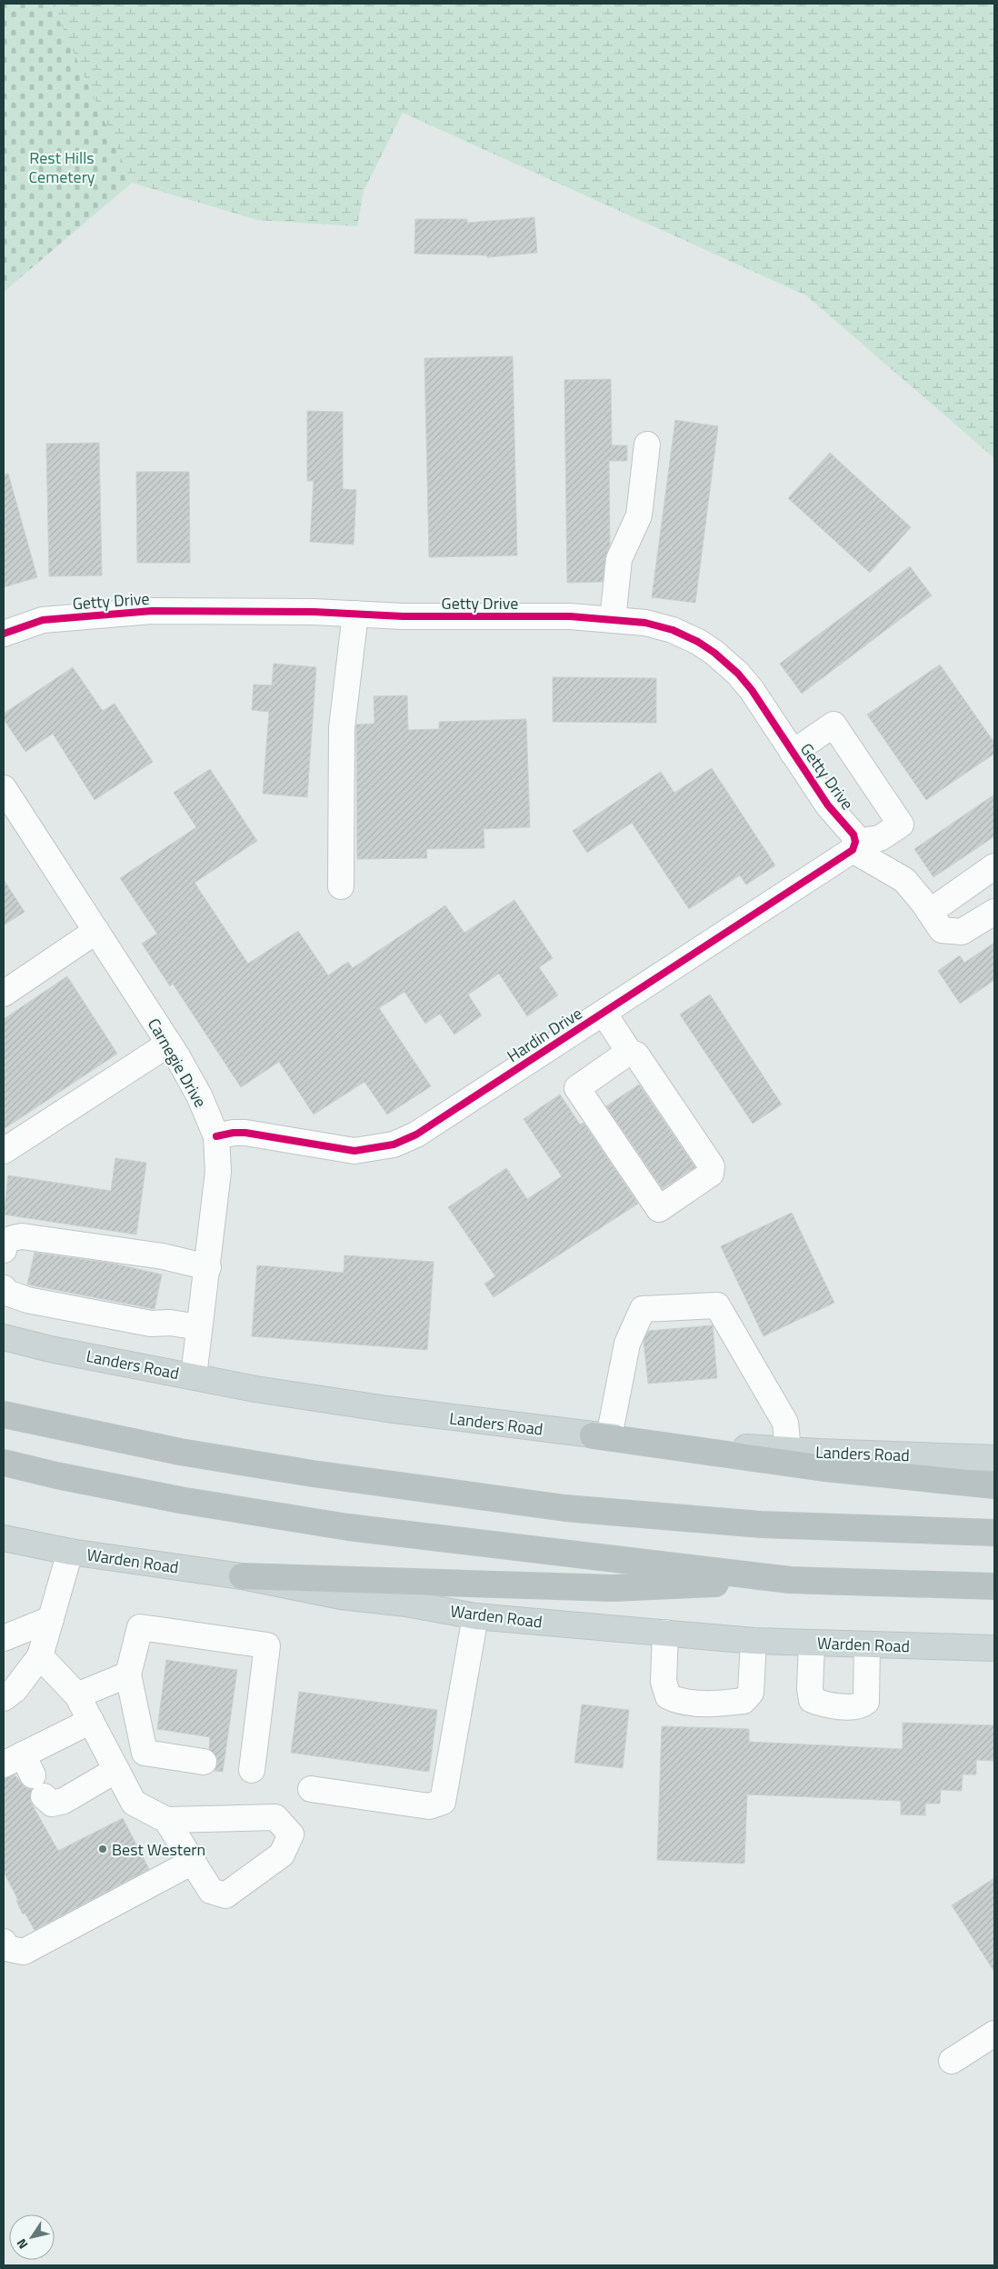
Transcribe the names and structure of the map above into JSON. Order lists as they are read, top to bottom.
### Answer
{
  "streets": {
    "main road": ["Landers Road", "Warden Road"],
    "street": ["Getty Drive", "Hardin Drive", "Carnegie Drive"]
  },
  "crossings": [
    ["Getty Drive", "Hardin Drive"],
    ["Hardin Drive", "Carnegie Drive"],
    ["Carnegie Drive", "Landers Road"]
  ],
  "parks": ["Rest Hills Cemetery"],
  "places": ["Best Western"],
  "north": "bottom left"
}
